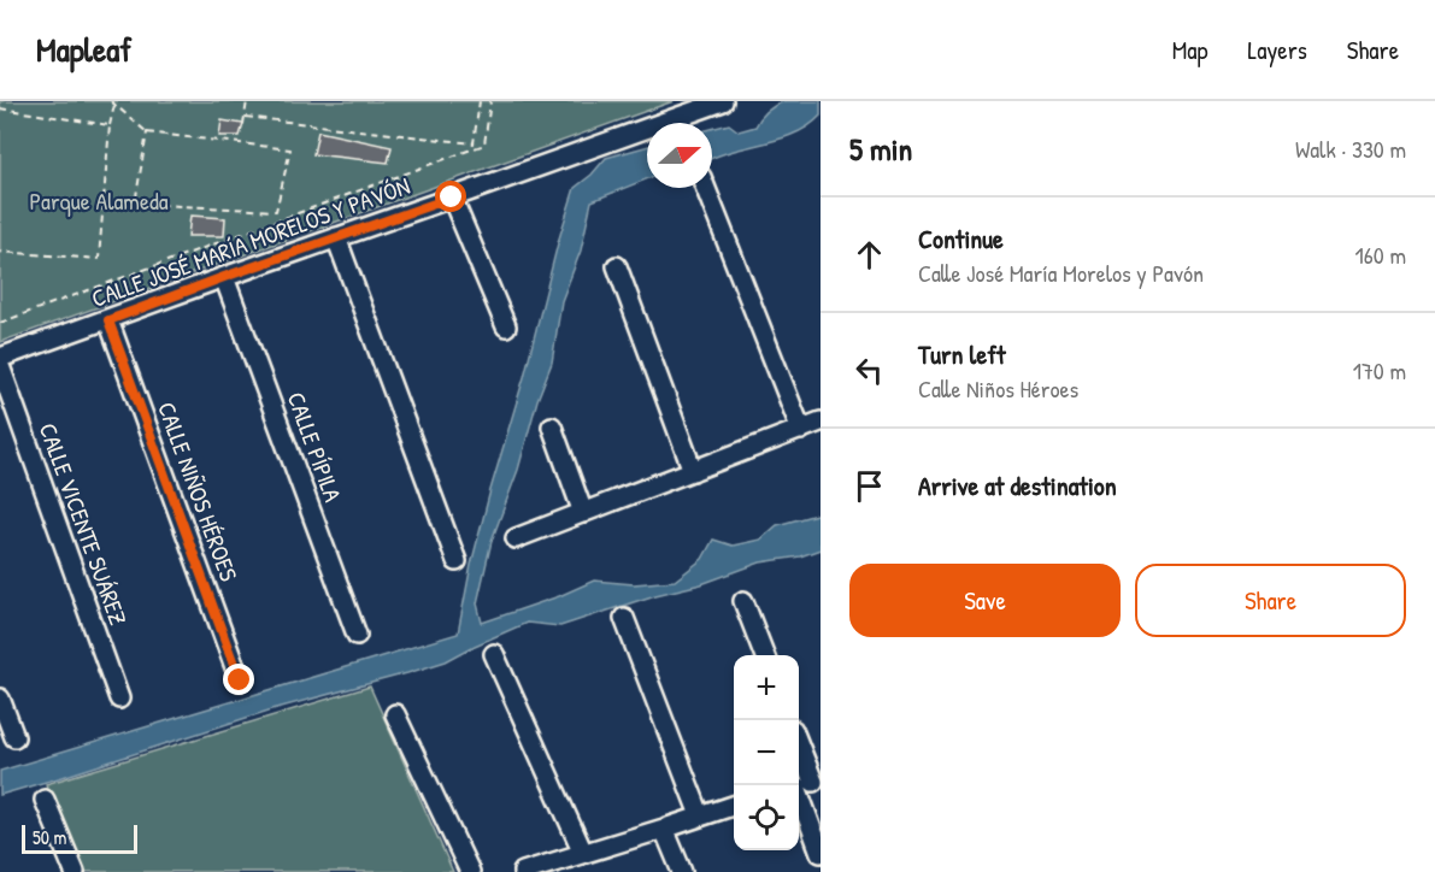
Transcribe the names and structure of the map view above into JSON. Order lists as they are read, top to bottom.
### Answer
{
  "streets": {
    "street": [
      "CALLE JOSÉ MARÍA MORELOS Y PAVÓN",
      "CALLE PÍPILA",
      "CALLE NIÑOS HÉROES",
      "CALLE VICENTE SUÁREZ"
    ]
  },
  "crossings": [
    ["CALLE JOSÉ MARÍA MORELOS Y PAVÓN", "CALLE PÍPILA"],
    ["CALLE JOSÉ MARÍA MORELOS Y PAVÓN", "CALLE NIÑOS HÉROES"]
  ],
  "parks": ["Parque Alameda"],
  "scale_bar": "50 m",
  "north": "right",
  "page": {
    "header": "Mapleaf",
    "nav": ["Map", "Layers", "Share"],
    "heading": ["5 min", "Walk · 330 m"],
    "list": [
      ["Continue", "Calle José María Morelos y Pavón", "160 m"],
      ["Turn left", "Calle Niños Héroes", "170 m"],
      "Arrive at destination"
    ],
    "buttons": ["Save", "Share"],
    "map_buttons": ["+", "−"],
    "scale": "50 m"
  }
}
